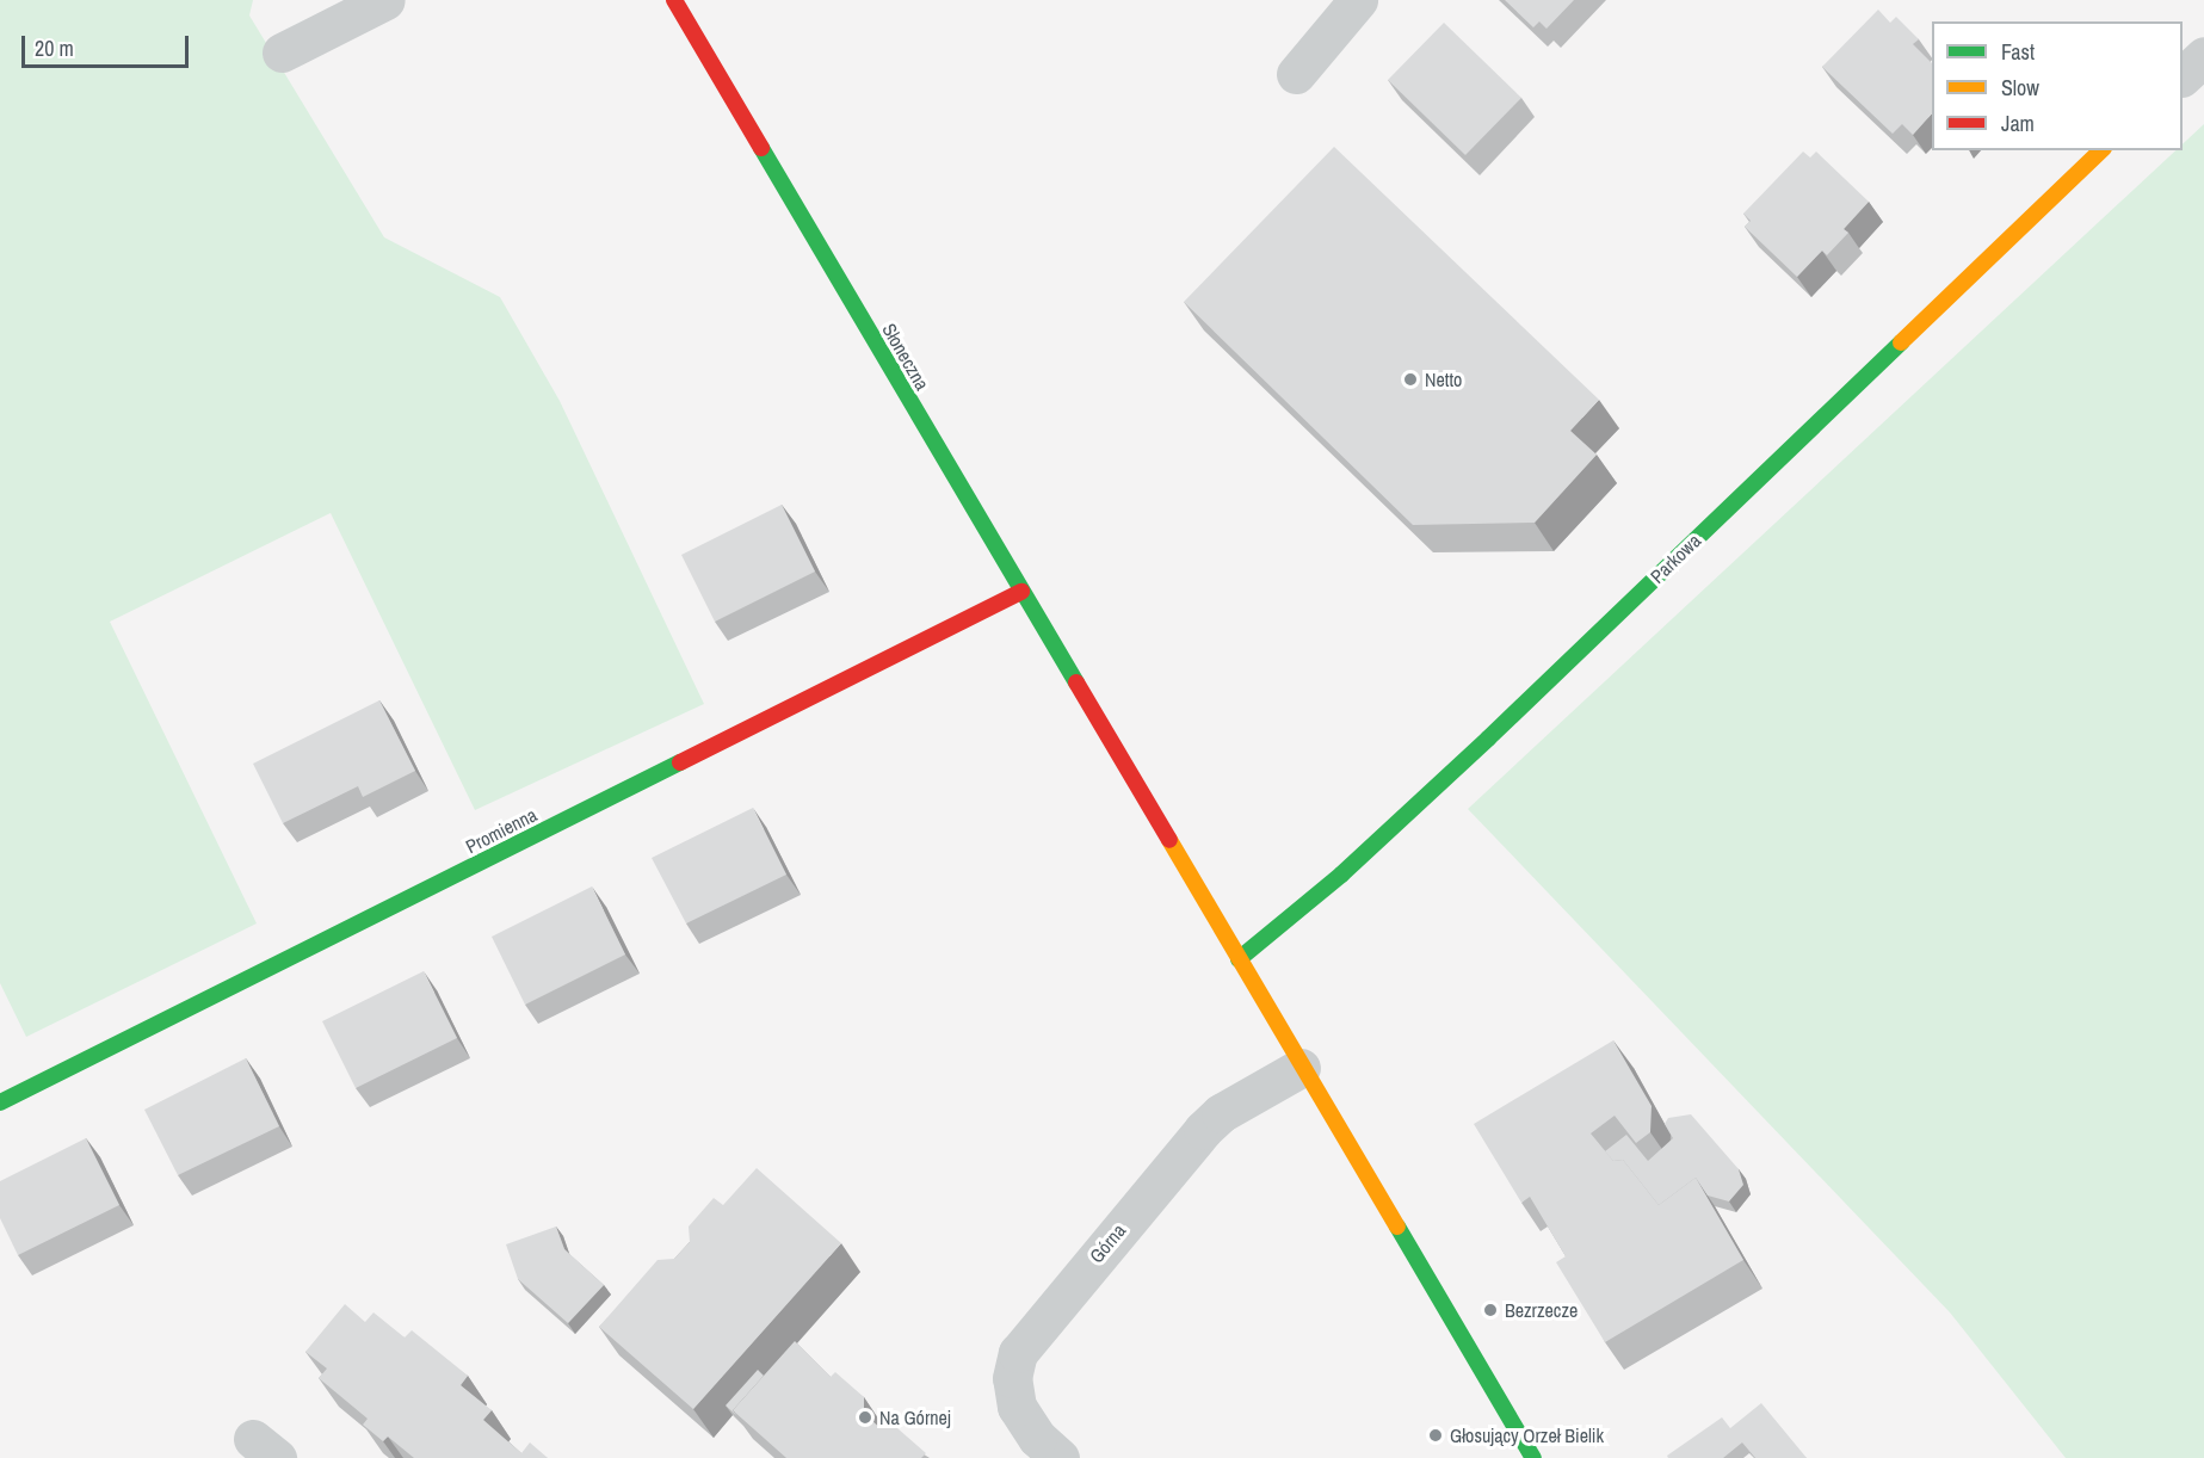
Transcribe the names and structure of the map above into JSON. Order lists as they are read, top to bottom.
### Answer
{
  "streets": {
    "street": [
      "Słoneczna",
      "Parkowa",
      "Promienna",
      "Górna"
    ]
  },
  "crossings": [
    ["Słoneczna", "Parkowa"],
    ["Słoneczna", "Promienna"]
  ],
  "places": [
    "Netto",
    "Bezrzecze",
    "Na Górnej",
    "Głosujący Orzeł Bielik"
  ],
  "legend": ["Fast", "Slow", "Jam"],
  "scale_bar": "20 m"
}
